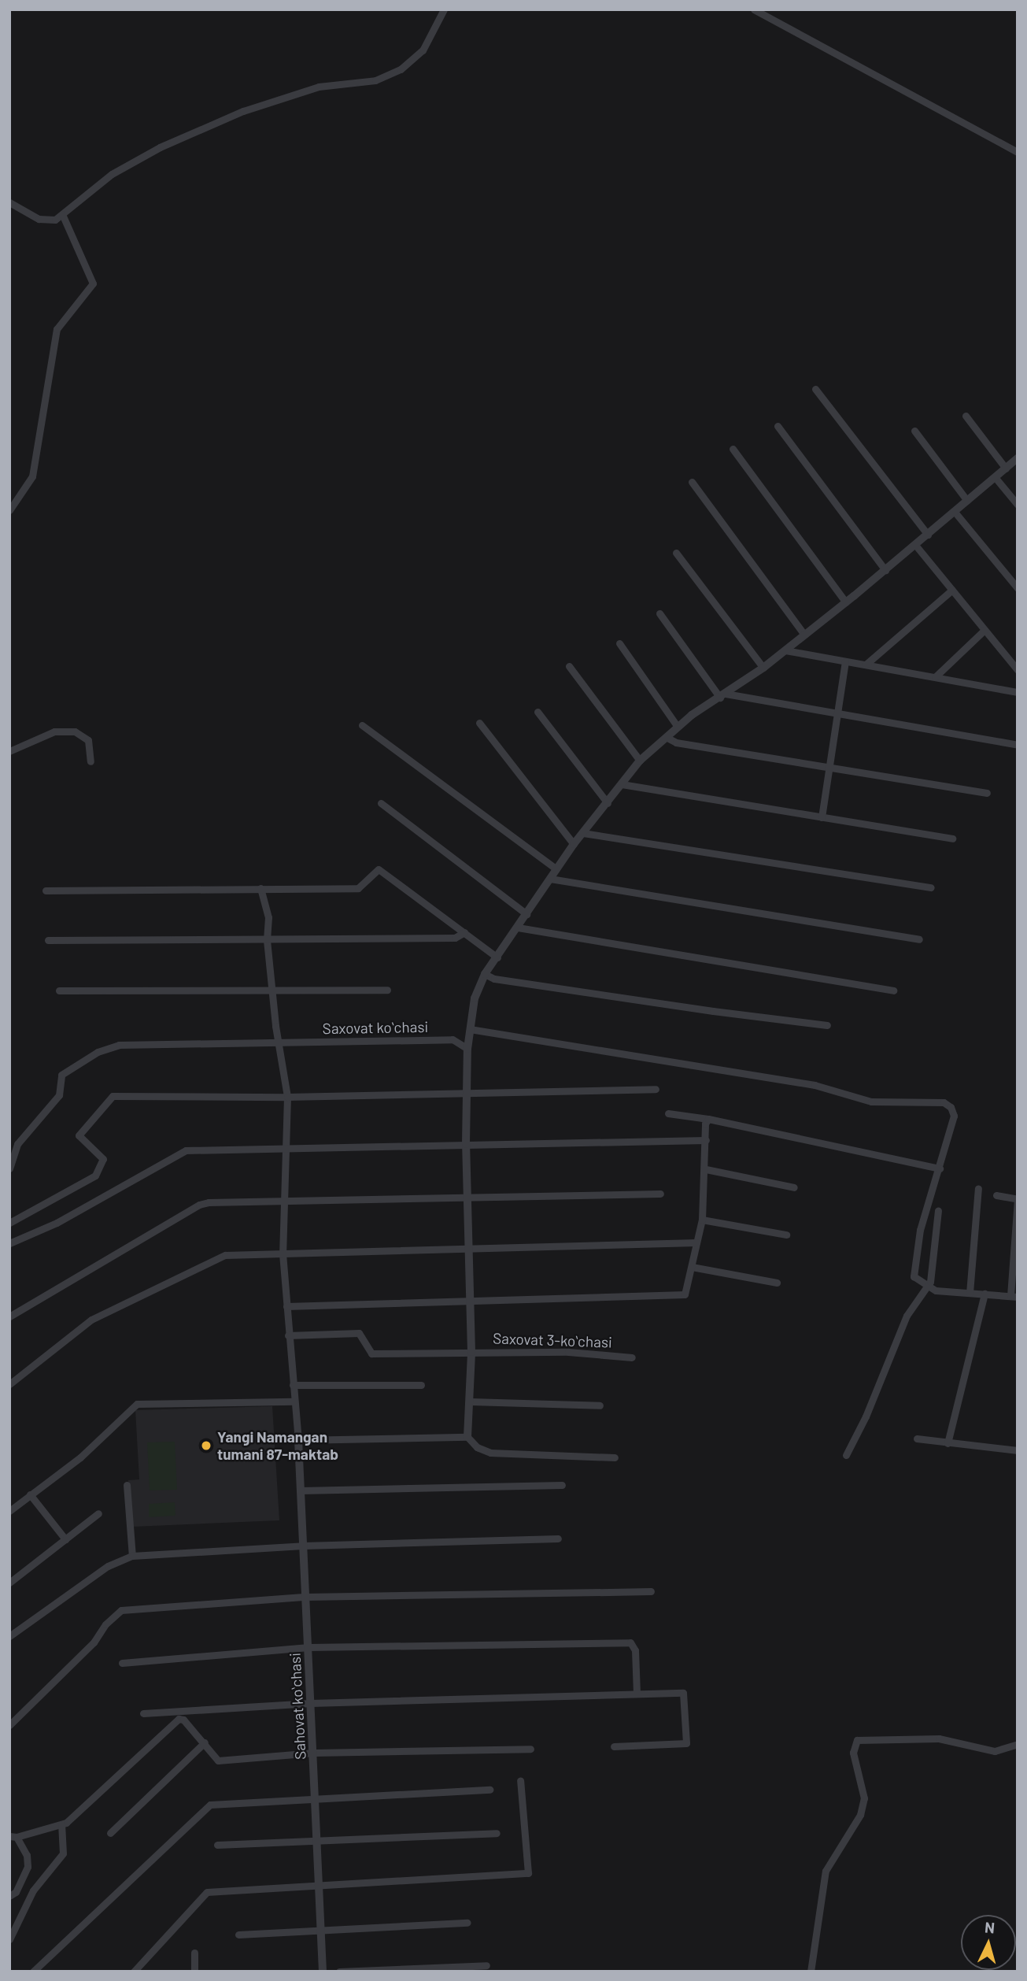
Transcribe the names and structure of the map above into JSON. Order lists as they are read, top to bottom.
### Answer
{
  "streets": {
    "street": ["Saxovat koʻchasi", "Saxovat 3-koʻchasi", "Sahovat koʻchasi"]
  },
  "places": ["Yangi Namangan tumani 87-maktab"],
  "north": "top"
}
